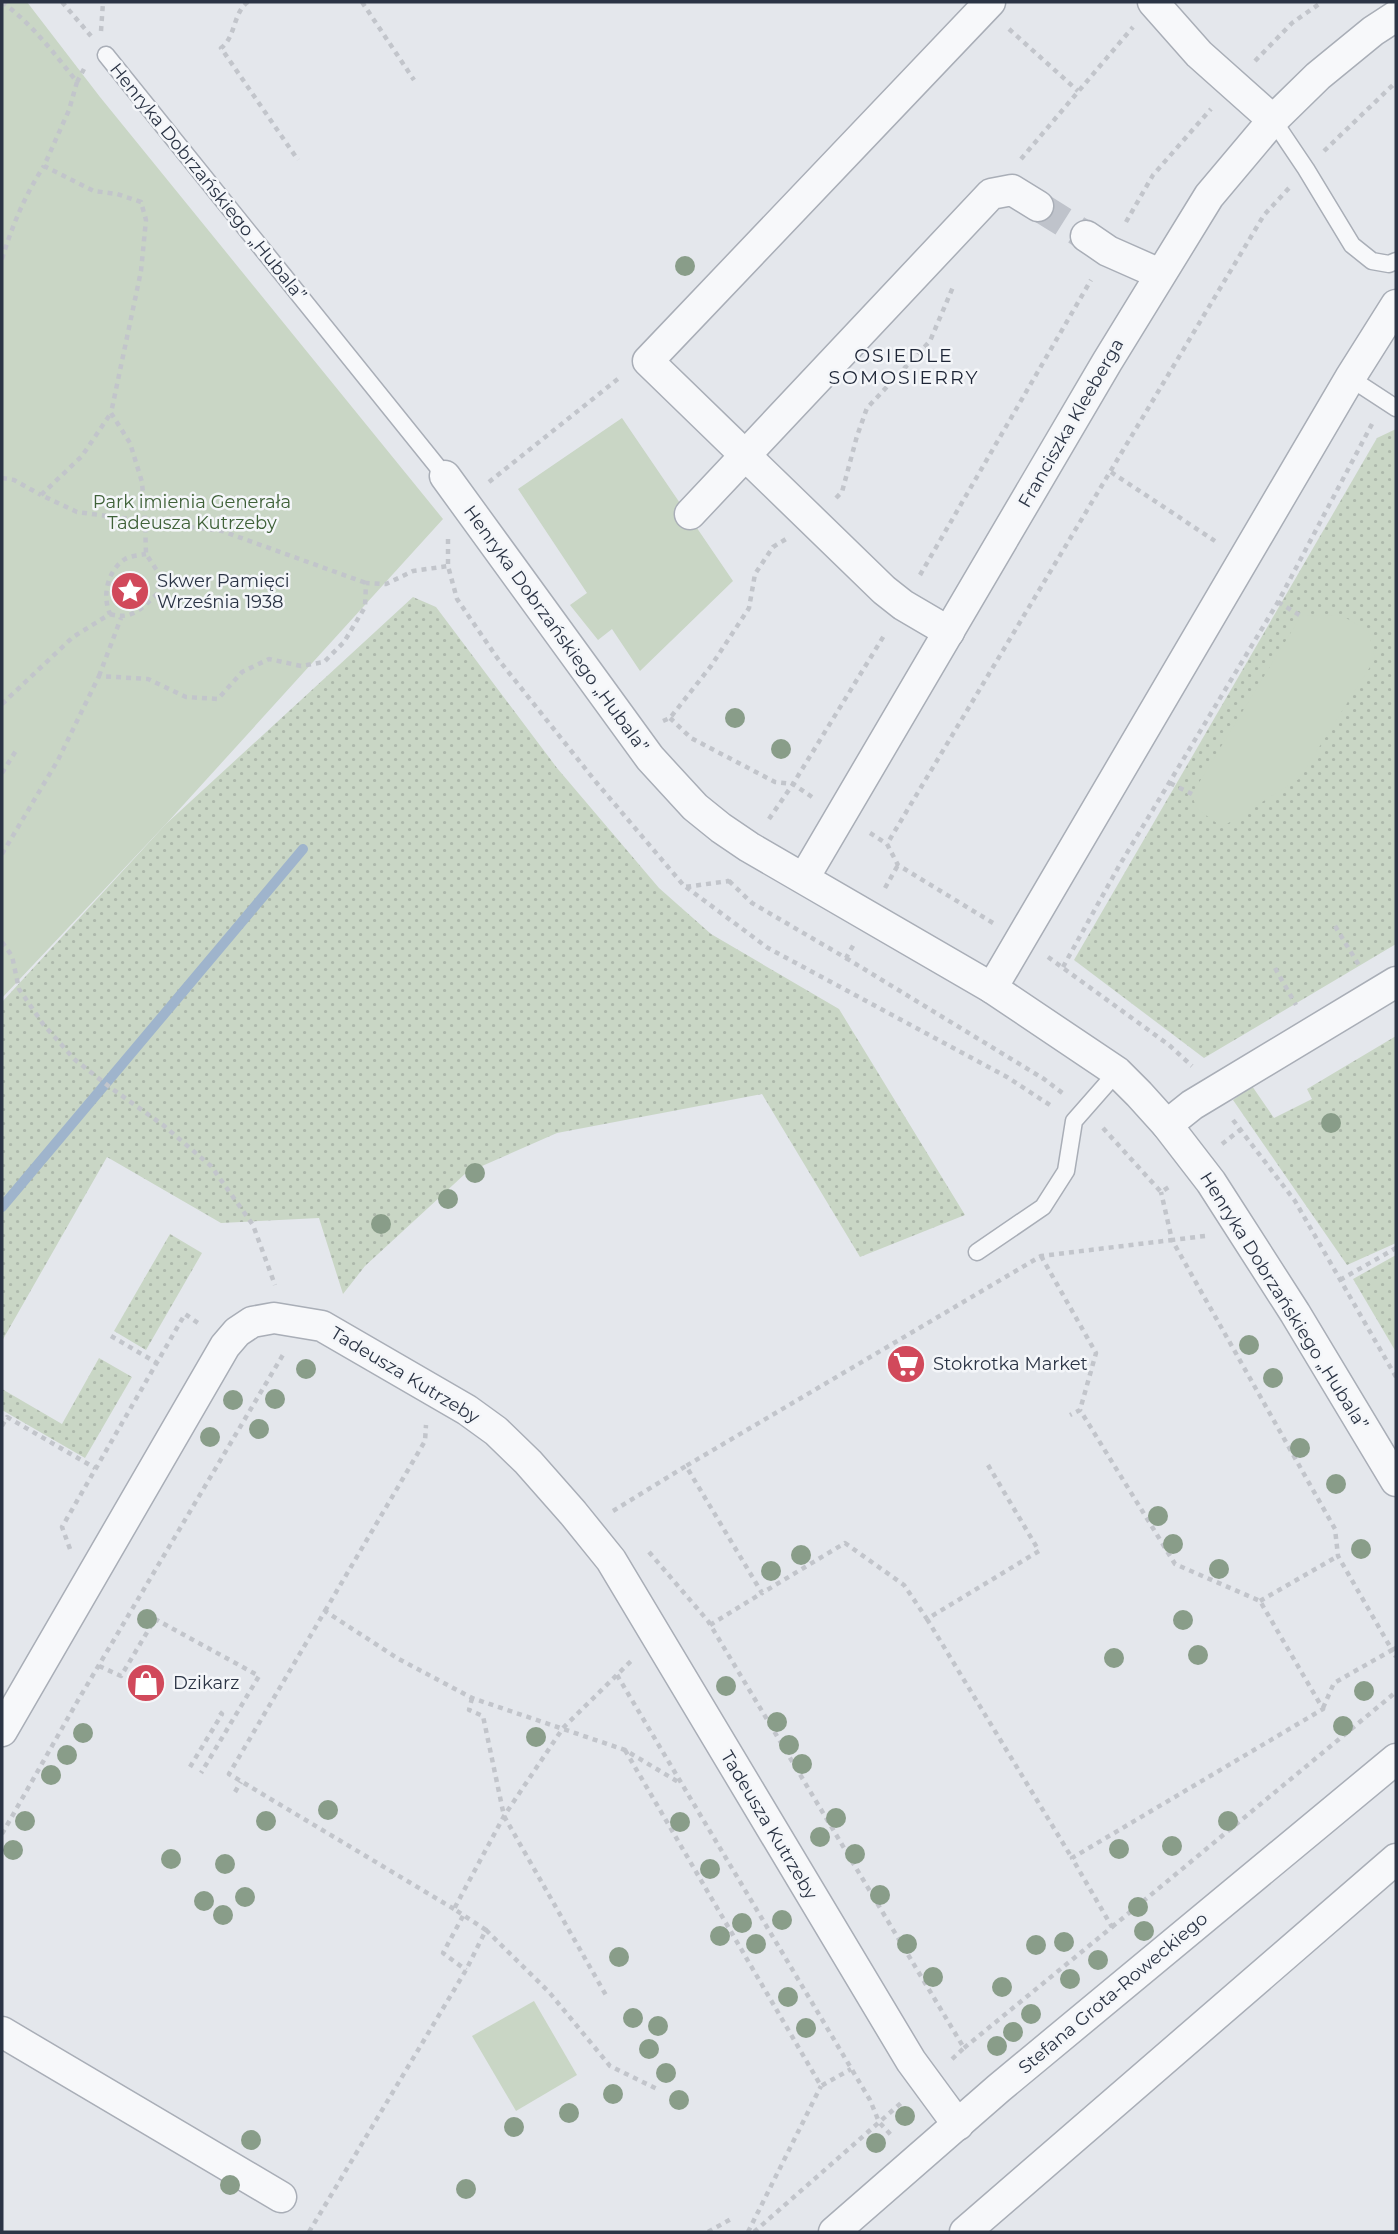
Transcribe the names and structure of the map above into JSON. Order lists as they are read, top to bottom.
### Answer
{
  "streets": {
    "street": [
      "Henryka Dobrzańskiego „Hubala”",
      "Franciszka Kleeberga",
      "Tadeusza Kutrzeby",
      "Stefana Grota-Roweckiego"
    ]
  },
  "crossings": [
    ["Henryka Dobrzańskiego „Hubala”", "Franciszka Kleeberga"],
    ["Tadeusza Kutrzeby", "Stefana Grota-Roweckiego"]
  ],
  "districts": ["OSIEDLE SOMOSIERRY"],
  "parks": ["Park imienia Generała Tadeusza Kutrzeby"],
  "places": {
    "place": ["Skwer Pamięci Września 1938"],
    "supermarket": ["Stokrotka Market"],
    "shop": ["Dzikarz"]
  }
}
